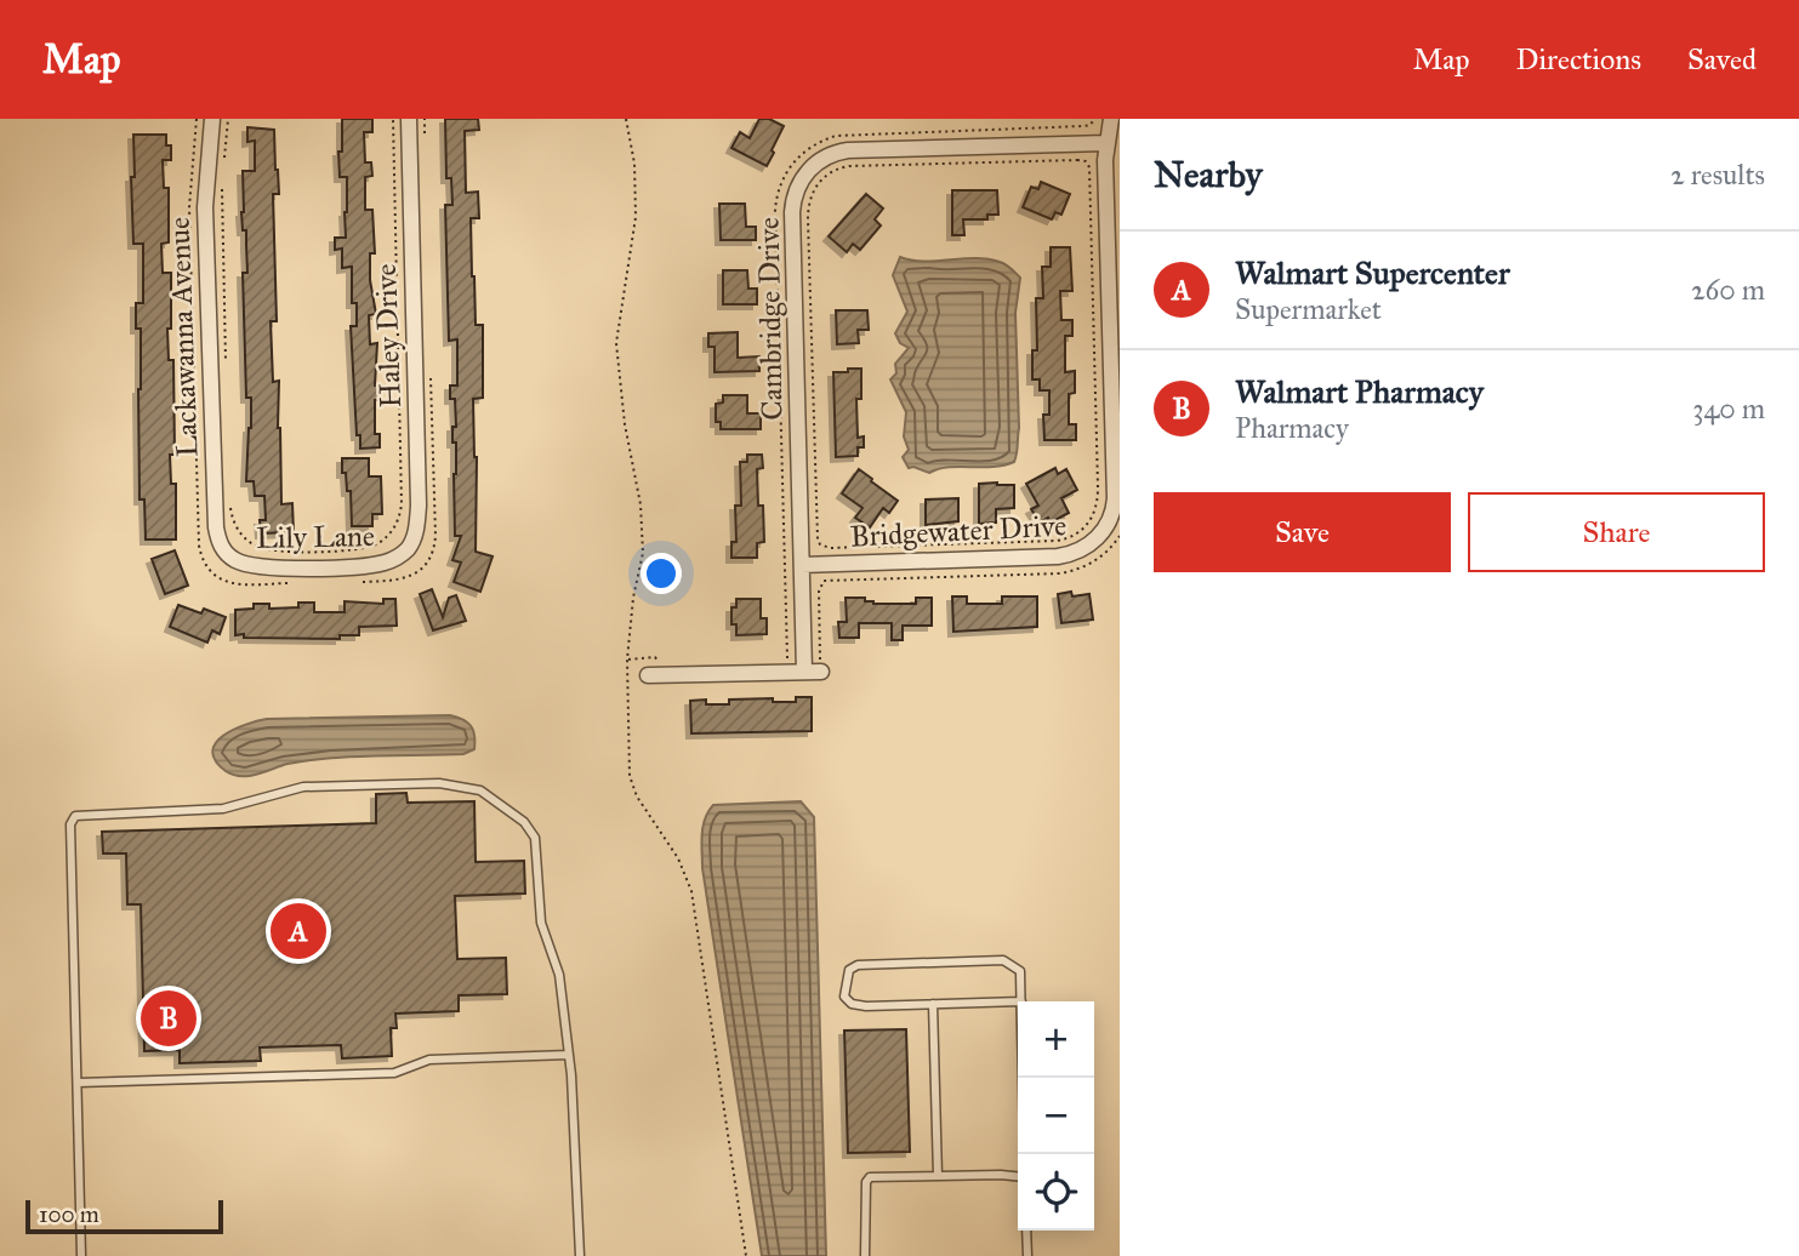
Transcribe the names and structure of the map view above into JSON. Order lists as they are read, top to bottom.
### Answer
{
  "streets": {
    "street": [
      "Cambridge Drive",
      "Haley Drive",
      "Lackawanna Avenue",
      "Bridgewater Drive",
      "Lily Lane"
    ]
  },
  "crossings": [
    ["Cambridge Drive", "Bridgewater Drive"],
    ["Haley Drive", "Lily Lane"],
    ["Lackawanna Avenue", "Lily Lane"]
  ],
  "scale_bar": "100 m",
  "page": {
    "header": "Map",
    "nav": ["Map", "Directions", "Saved"],
    "heading": ["Nearby", "2 results"],
    "list": [
      {
        "mark": "A",
        "name": "Walmart Supercenter",
        "note": "Supermarket",
        "value": "260 m"
      },
      {
        "mark": "B",
        "name": "Walmart Pharmacy",
        "note": "Pharmacy",
        "value": "340 m"
      }
    ],
    "buttons": ["Save", "Share"],
    "pins": ["A", "B"],
    "map_buttons": ["+", "−"],
    "scale": "100 m"
  }
}
